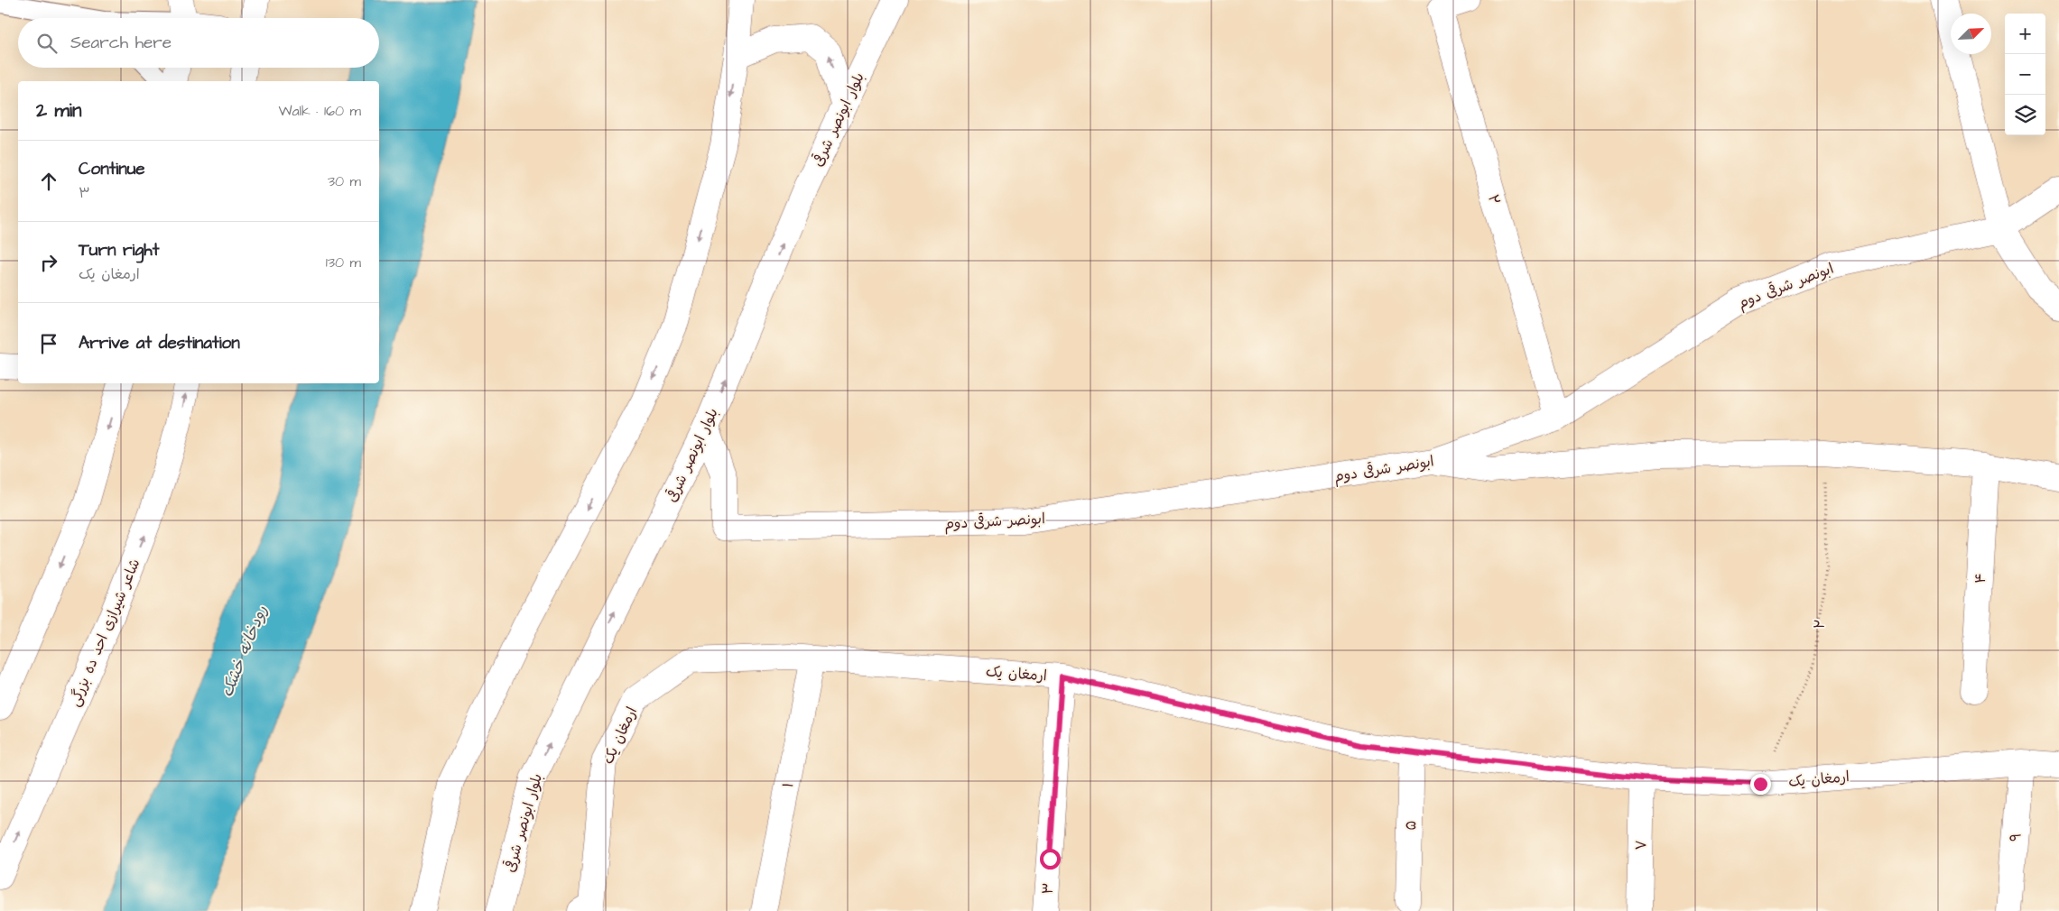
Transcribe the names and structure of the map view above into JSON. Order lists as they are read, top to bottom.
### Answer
{
  "streets": {
    "main road": [
      "بلوار ابونصر شرقی",
      "۲",
      "ابونصر شرقی دوم",
      "۴",
      "شاعر شیرازی احد ده بزرگی",
      "ارمغان یک",
      "۱",
      "۵",
      "۹",
      "۷",
      "۳"
    ]
  },
  "crossings": [
    ["بلوار ابونصر شرقی", "ابونصر شرقی دوم"],
    ["۲", "ابونصر شرقی دوم"],
    ["۲", "ارمغان یک"],
    ["ارمغان یک", "۱"],
    ["ارمغان یک", "۵"],
    ["ارمغان یک", "۹"],
    ["ارمغان یک", "۷"],
    ["ارمغان یک", "۳"]
  ],
  "water": ["رودخانه خشک"],
  "north": "top right",
  "page": {
    "map_buttons": ["+", "−"],
    "search": "Search here",
    "heading": ["2 min", "Walk · 160 m"],
    "list": [
      ["Continue", "۳", "30 m"],
      ["Turn right", "ارمغان یک", "130 m"],
      "Arrive at destination"
    ]
  }
}
